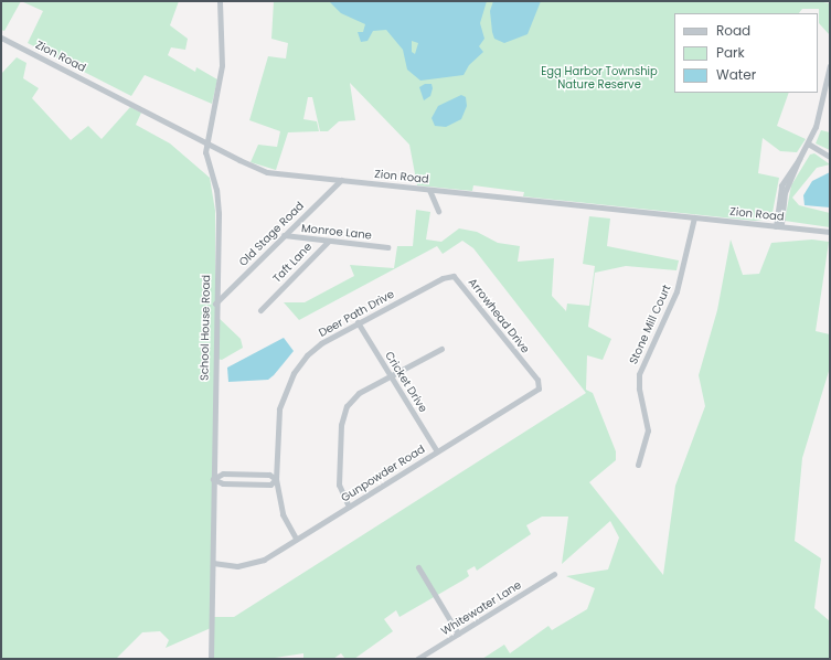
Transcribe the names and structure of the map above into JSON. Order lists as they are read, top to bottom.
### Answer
{
  "streets": {
    "street": [
      "Zion Road",
      "Monroe Lane",
      "Old Stage Road",
      "Taft Lane",
      "Deer Path Drive",
      "Arrowhead Drive",
      "Stone Mill Court",
      "School House Road",
      "Cricket Drive",
      "Gunpowder Road",
      "Whitewater Lane"
    ]
  },
  "crossings": [
    ["Zion Road", "Old Stage Road"],
    ["Zion Road", "Stone Mill Court"],
    ["Zion Road", "School House Road"],
    ["Monroe Lane", "Old Stage Road"],
    ["Monroe Lane", "Taft Lane"],
    ["Old Stage Road", "School House Road"],
    ["Deer Path Drive", "Arrowhead Drive"],
    ["Deer Path Drive", "Cricket Drive"],
    ["Deer Path Drive", "Gunpowder Road"],
    ["Arrowhead Drive", "Gunpowder Road"],
    ["School House Road", "Gunpowder Road"],
    ["Cricket Drive", "Gunpowder Road"]
  ],
  "parks": ["Egg Harbor Township Nature Reserve"],
  "legend": ["Road", "Park", "Water"]
}
